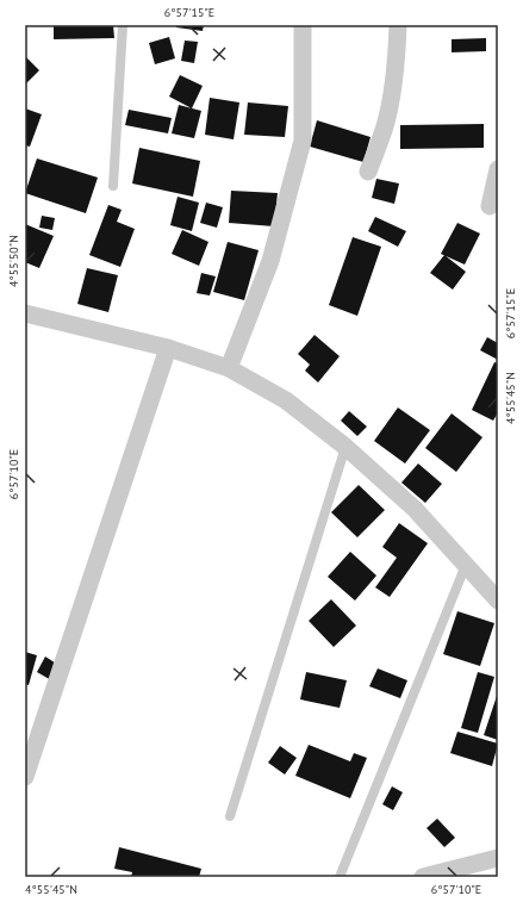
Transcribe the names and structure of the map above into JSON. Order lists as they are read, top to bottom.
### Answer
{
  "coordinates": [
    "6°57'15\"E",
    "4°55'50\"N",
    "4°55'45\"N",
    "6°57'10\"E"
  ]
}
